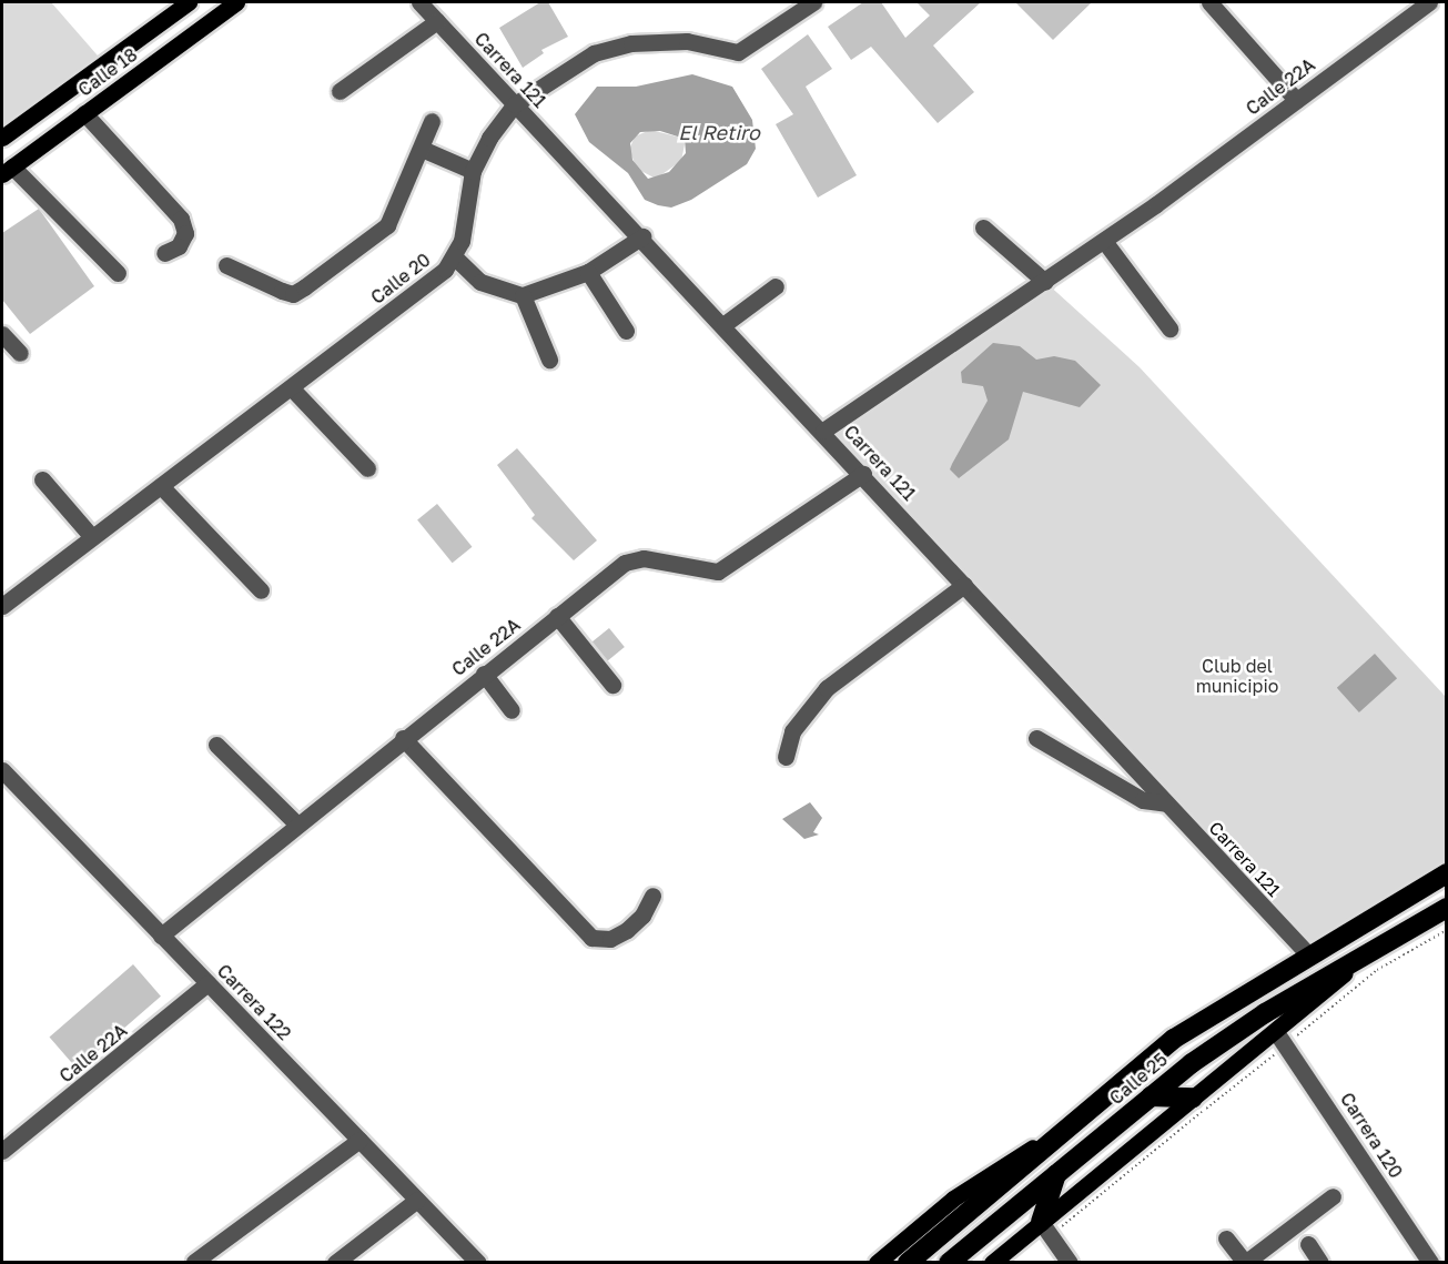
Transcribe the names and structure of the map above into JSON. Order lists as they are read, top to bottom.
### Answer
{
  "streets": {
    "highway": ["Calle 25"],
    "main road": ["Calle 18"],
    "street": [
      "Carrera 121",
      "Calle 22A",
      "Calle 20",
      "Carrera 122",
      "Carrera 120"
    ]
  },
  "crossings": [
    ["Carrera 121", "Calle 22A"],
    ["Carrera 121", "Calle 20"],
    ["Carrera 121", "Calle 25"],
    ["Calle 22A", "Carrera 122"],
    ["Calle 25", "Carrera 120"]
  ],
  "water": ["El Retiro"],
  "parks": ["Club del municipio"]
}
